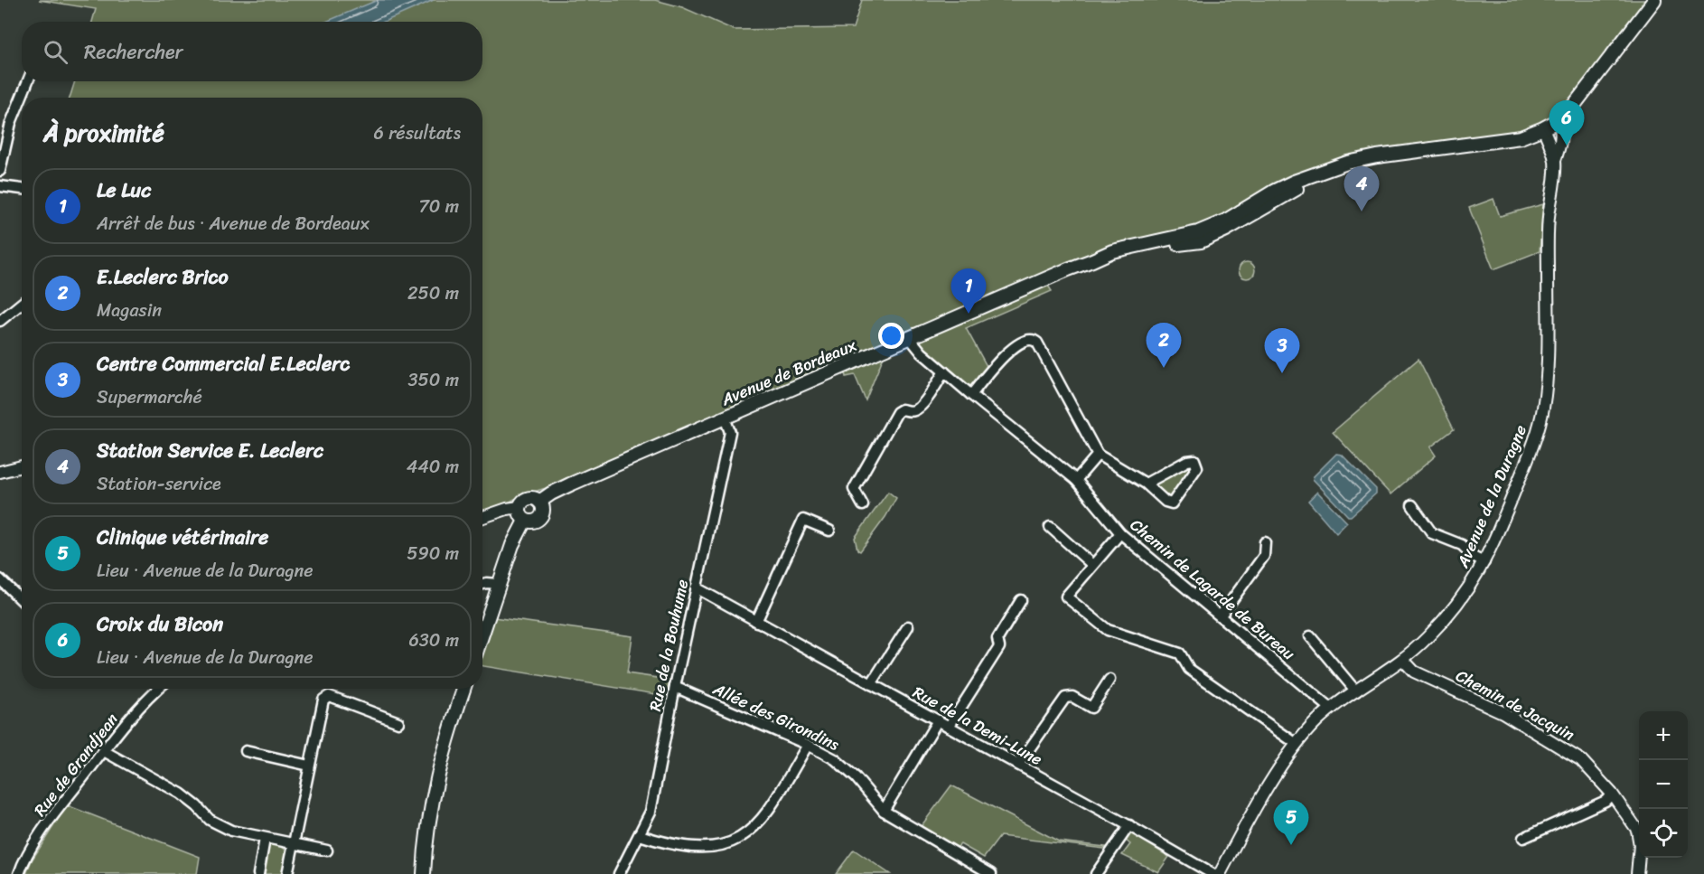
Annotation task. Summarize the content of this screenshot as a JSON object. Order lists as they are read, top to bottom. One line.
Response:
{"streets":{"main road":["Avenue de Bordeaux"],"street":["Avenue de la Duragne","Chemin de Lagarde de Bureau","Rue de la Bouhume","Chemin de Jacquin","Allée des Girondins","Rue de la Demi-Lune","Rue de Grandjean"]},"crossings":[["Avenue de Bordeaux","Chemin de Lagarde de Bureau"],["Avenue de Bordeaux","Rue de la Bouhume"],["Avenue de la Duragne","Chemin de Lagarde de Bureau"],["Avenue de la Duragne","Chemin de Jacquin"],["Rue de la Bouhume","Allée des Girondins"],["Rue de la Bouhume","Rue de la Demi-Lune"]],"page":{"search":"Rechercher","heading":["À proximité","6 résultats"],"pins":["6","4","1","2","3","5"],"list":[{"mark":"1","name":"Le Luc","note":"Arrêt de bus · Avenue de Bordeaux","value":"70 m"},{"mark":"2","name":"E.Leclerc Brico","note":"Magasin","value":"250 m"},{"mark":"3","name":"Centre Commercial E.Leclerc","note":"Supermarché","value":"350 m"},{"mark":"4","name":"Station Service E. Leclerc","note":"Station-service","value":"440 m"},{"mark":"5","name":"Clinique vétérinaire","note":"Lieu · Avenue de la Duragne","value":"590 m"},{"mark":"6","name":"Croix du Bicon","note":"Lieu · Avenue de la Duragne","value":"630 m"}],"map_buttons":["+","−"]}}
